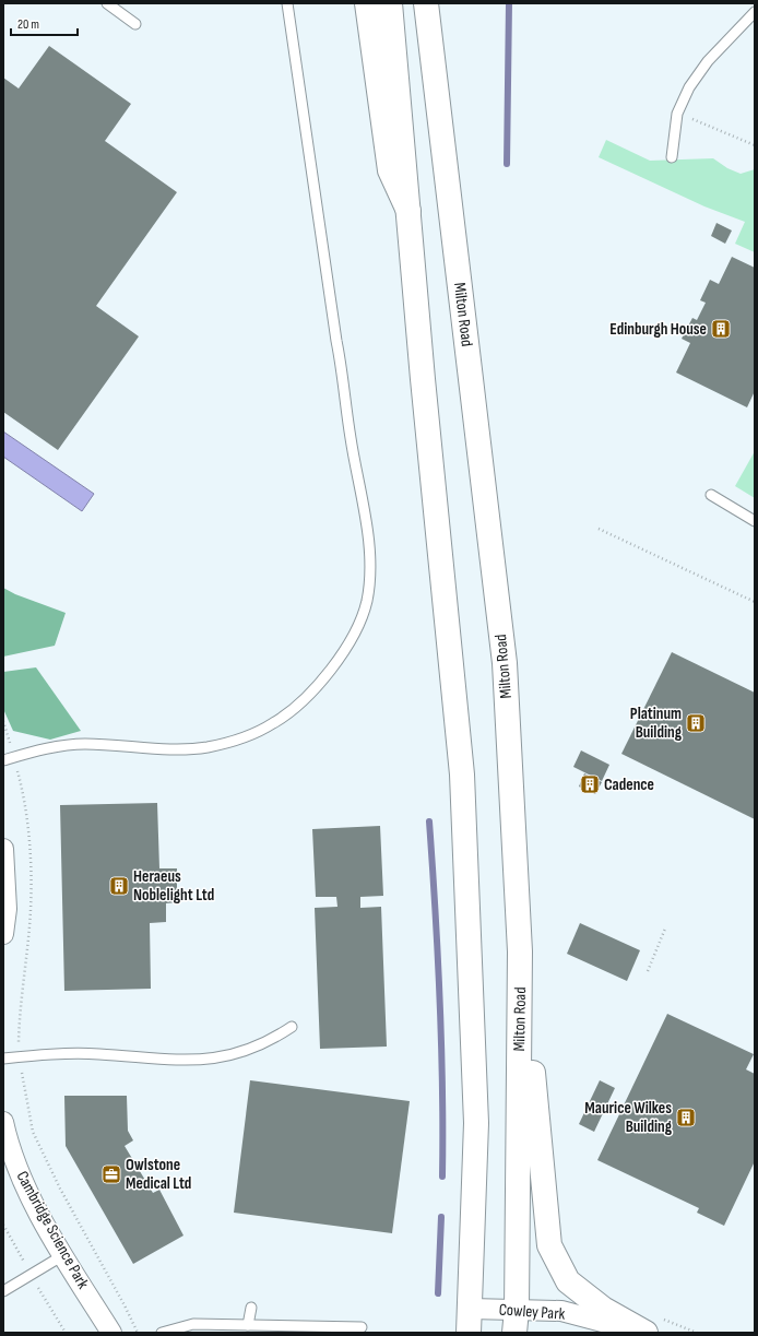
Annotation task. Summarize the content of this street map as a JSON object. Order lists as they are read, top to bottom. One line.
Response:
{"streets":{"main road":["Milton Road"],"street":["Cambridge Science Park","Cowley Park"]},"crossings":[["Milton Road","Cowley Park"]],"places":{"building":["Edinburgh House","Platinum Building","Cadence","Heraeus Noblelight Ltd","Maurice Wilkes Building"],"office":["Owlstone Medical Ltd"]},"scale_bar":"20 m"}
